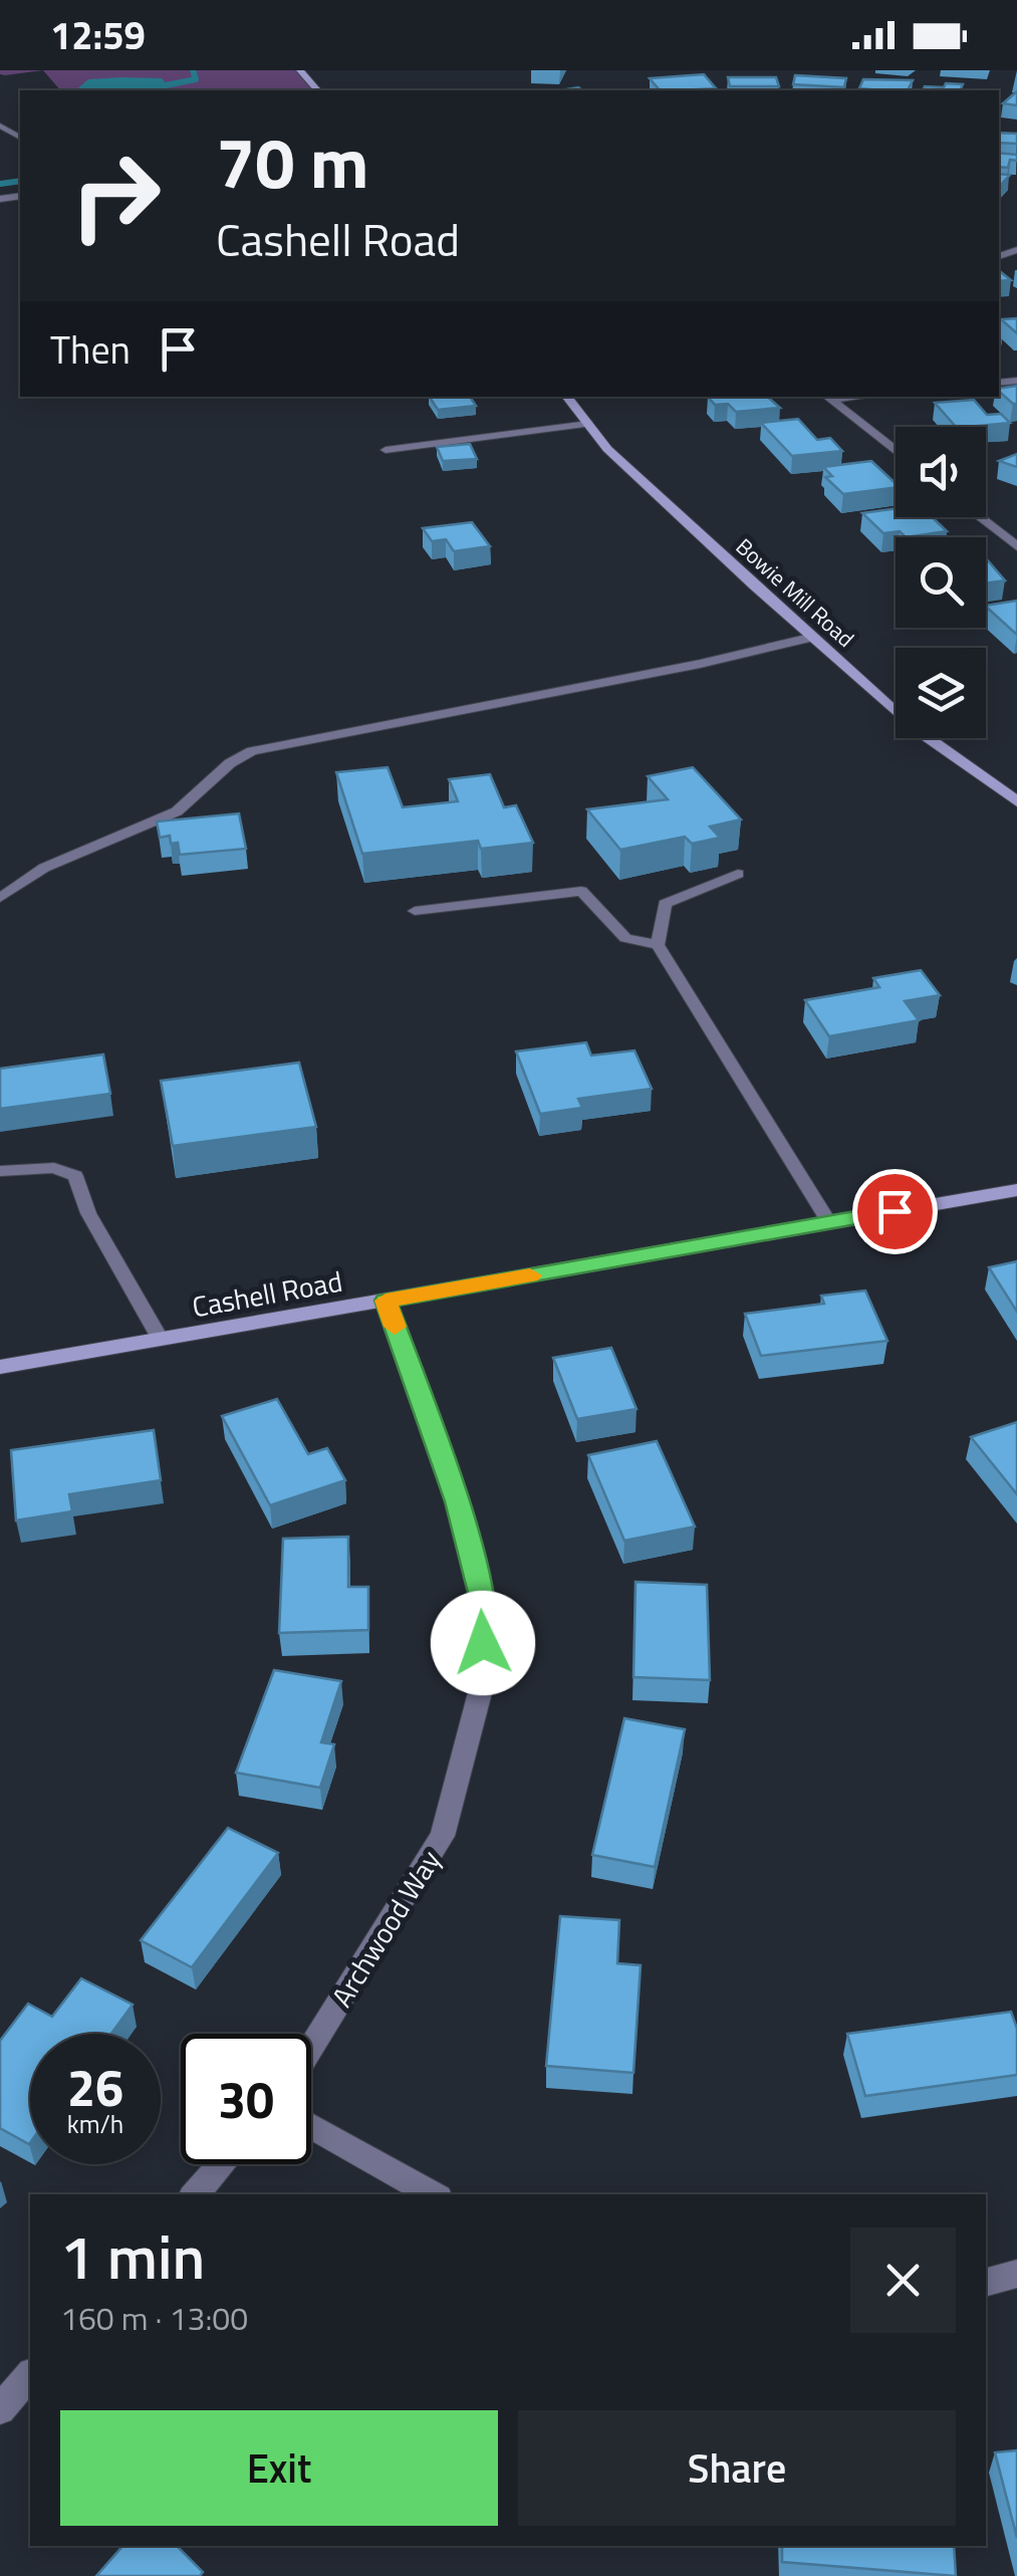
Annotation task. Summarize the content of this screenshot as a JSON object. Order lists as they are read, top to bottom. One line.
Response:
{"streets":{"street":["Bowie Mill Road","Cashell Road","Archwood Way"]},"crossings":[["Cashell Road","Archwood Way"]],"page":{"status":"12:59","turn":["70 m","Cashell Road"],"then":"Then","speed":"26 km/h","limit":"30","heading":["1 min","160 m · 13:00"],"buttons":["Exit","Share"]}}
